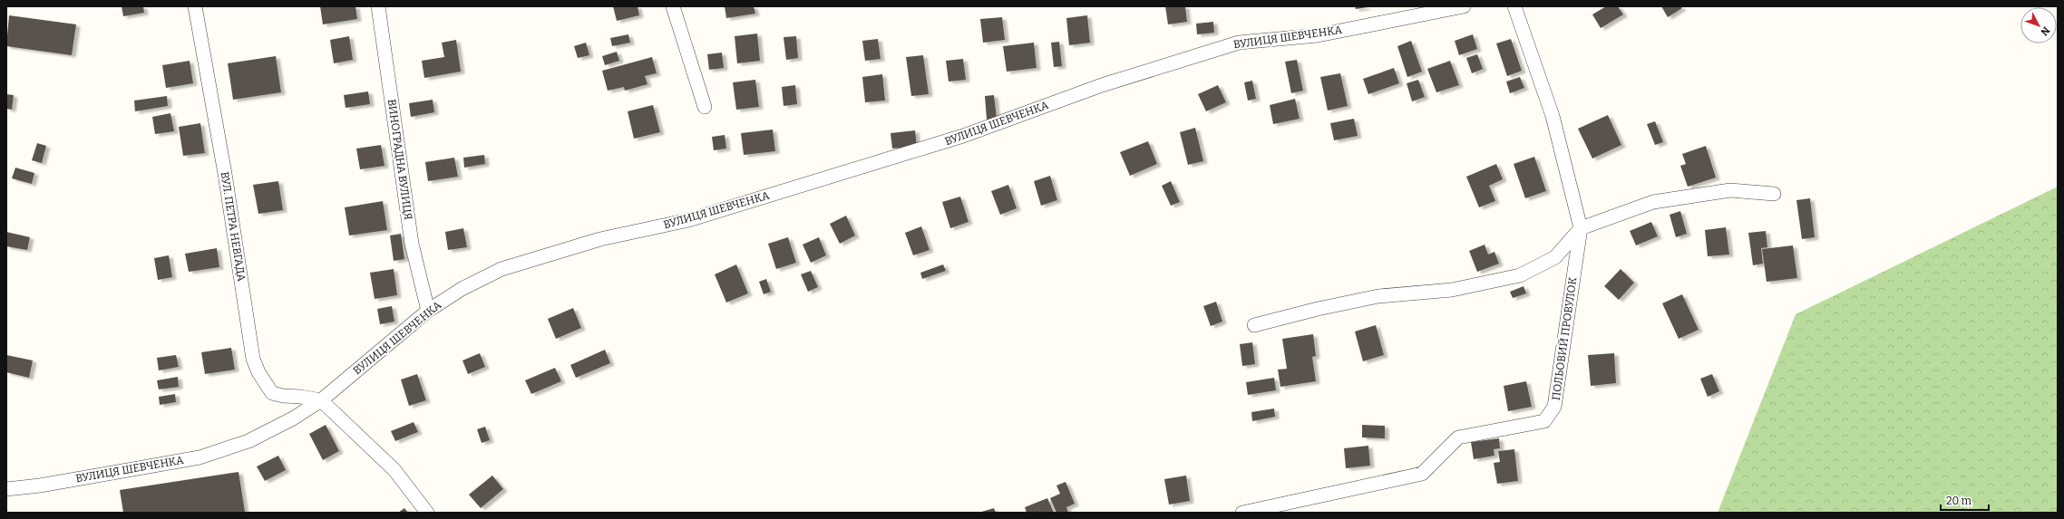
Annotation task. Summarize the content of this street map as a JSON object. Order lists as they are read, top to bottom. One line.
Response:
{"streets":{"street":["ВУЛИЦЯ ШЕВЧЕНКА","ВИНОГРАДНА ВУЛИЦЯ","ВУЛ. ПЕТРА НЕВГАДА","ПОЛЬОВИЙ ПРОВУЛОК"]},"crossings":[["ВУЛИЦЯ ШЕВЧЕНКА","ВИНОГРАДНА ВУЛИЦЯ"],["ВУЛИЦЯ ШЕВЧЕНКА","ВУЛ. ПЕТРА НЕВГАДА"]],"scale_bar":"20 m","north":"bottom right"}
